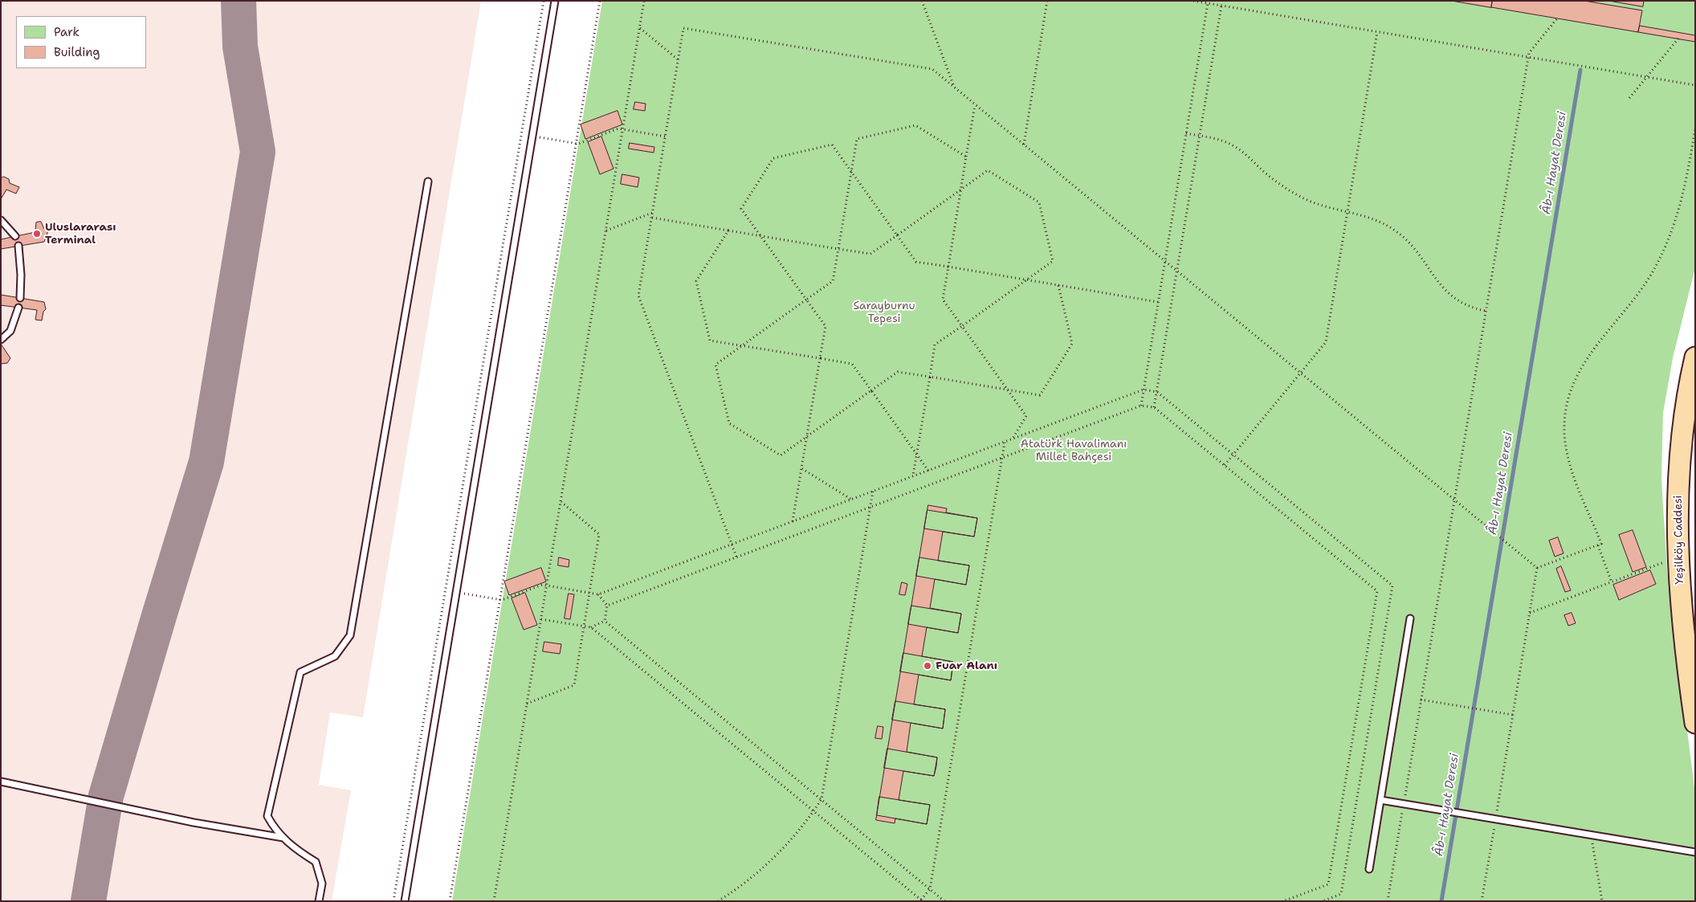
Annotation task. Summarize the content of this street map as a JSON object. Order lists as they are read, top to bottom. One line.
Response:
{"streets":{"highway":["Yeşilköy Caddesi"]},"water":["Âb-ı Hayat Deresi"],"parks":["Sarayburnu Tepesi","Atatürk Havalimanı Millet Bahçesi"],"places":["Uluslararası Terminal","Fuar Alanı"],"legend":["Park","Building"]}
